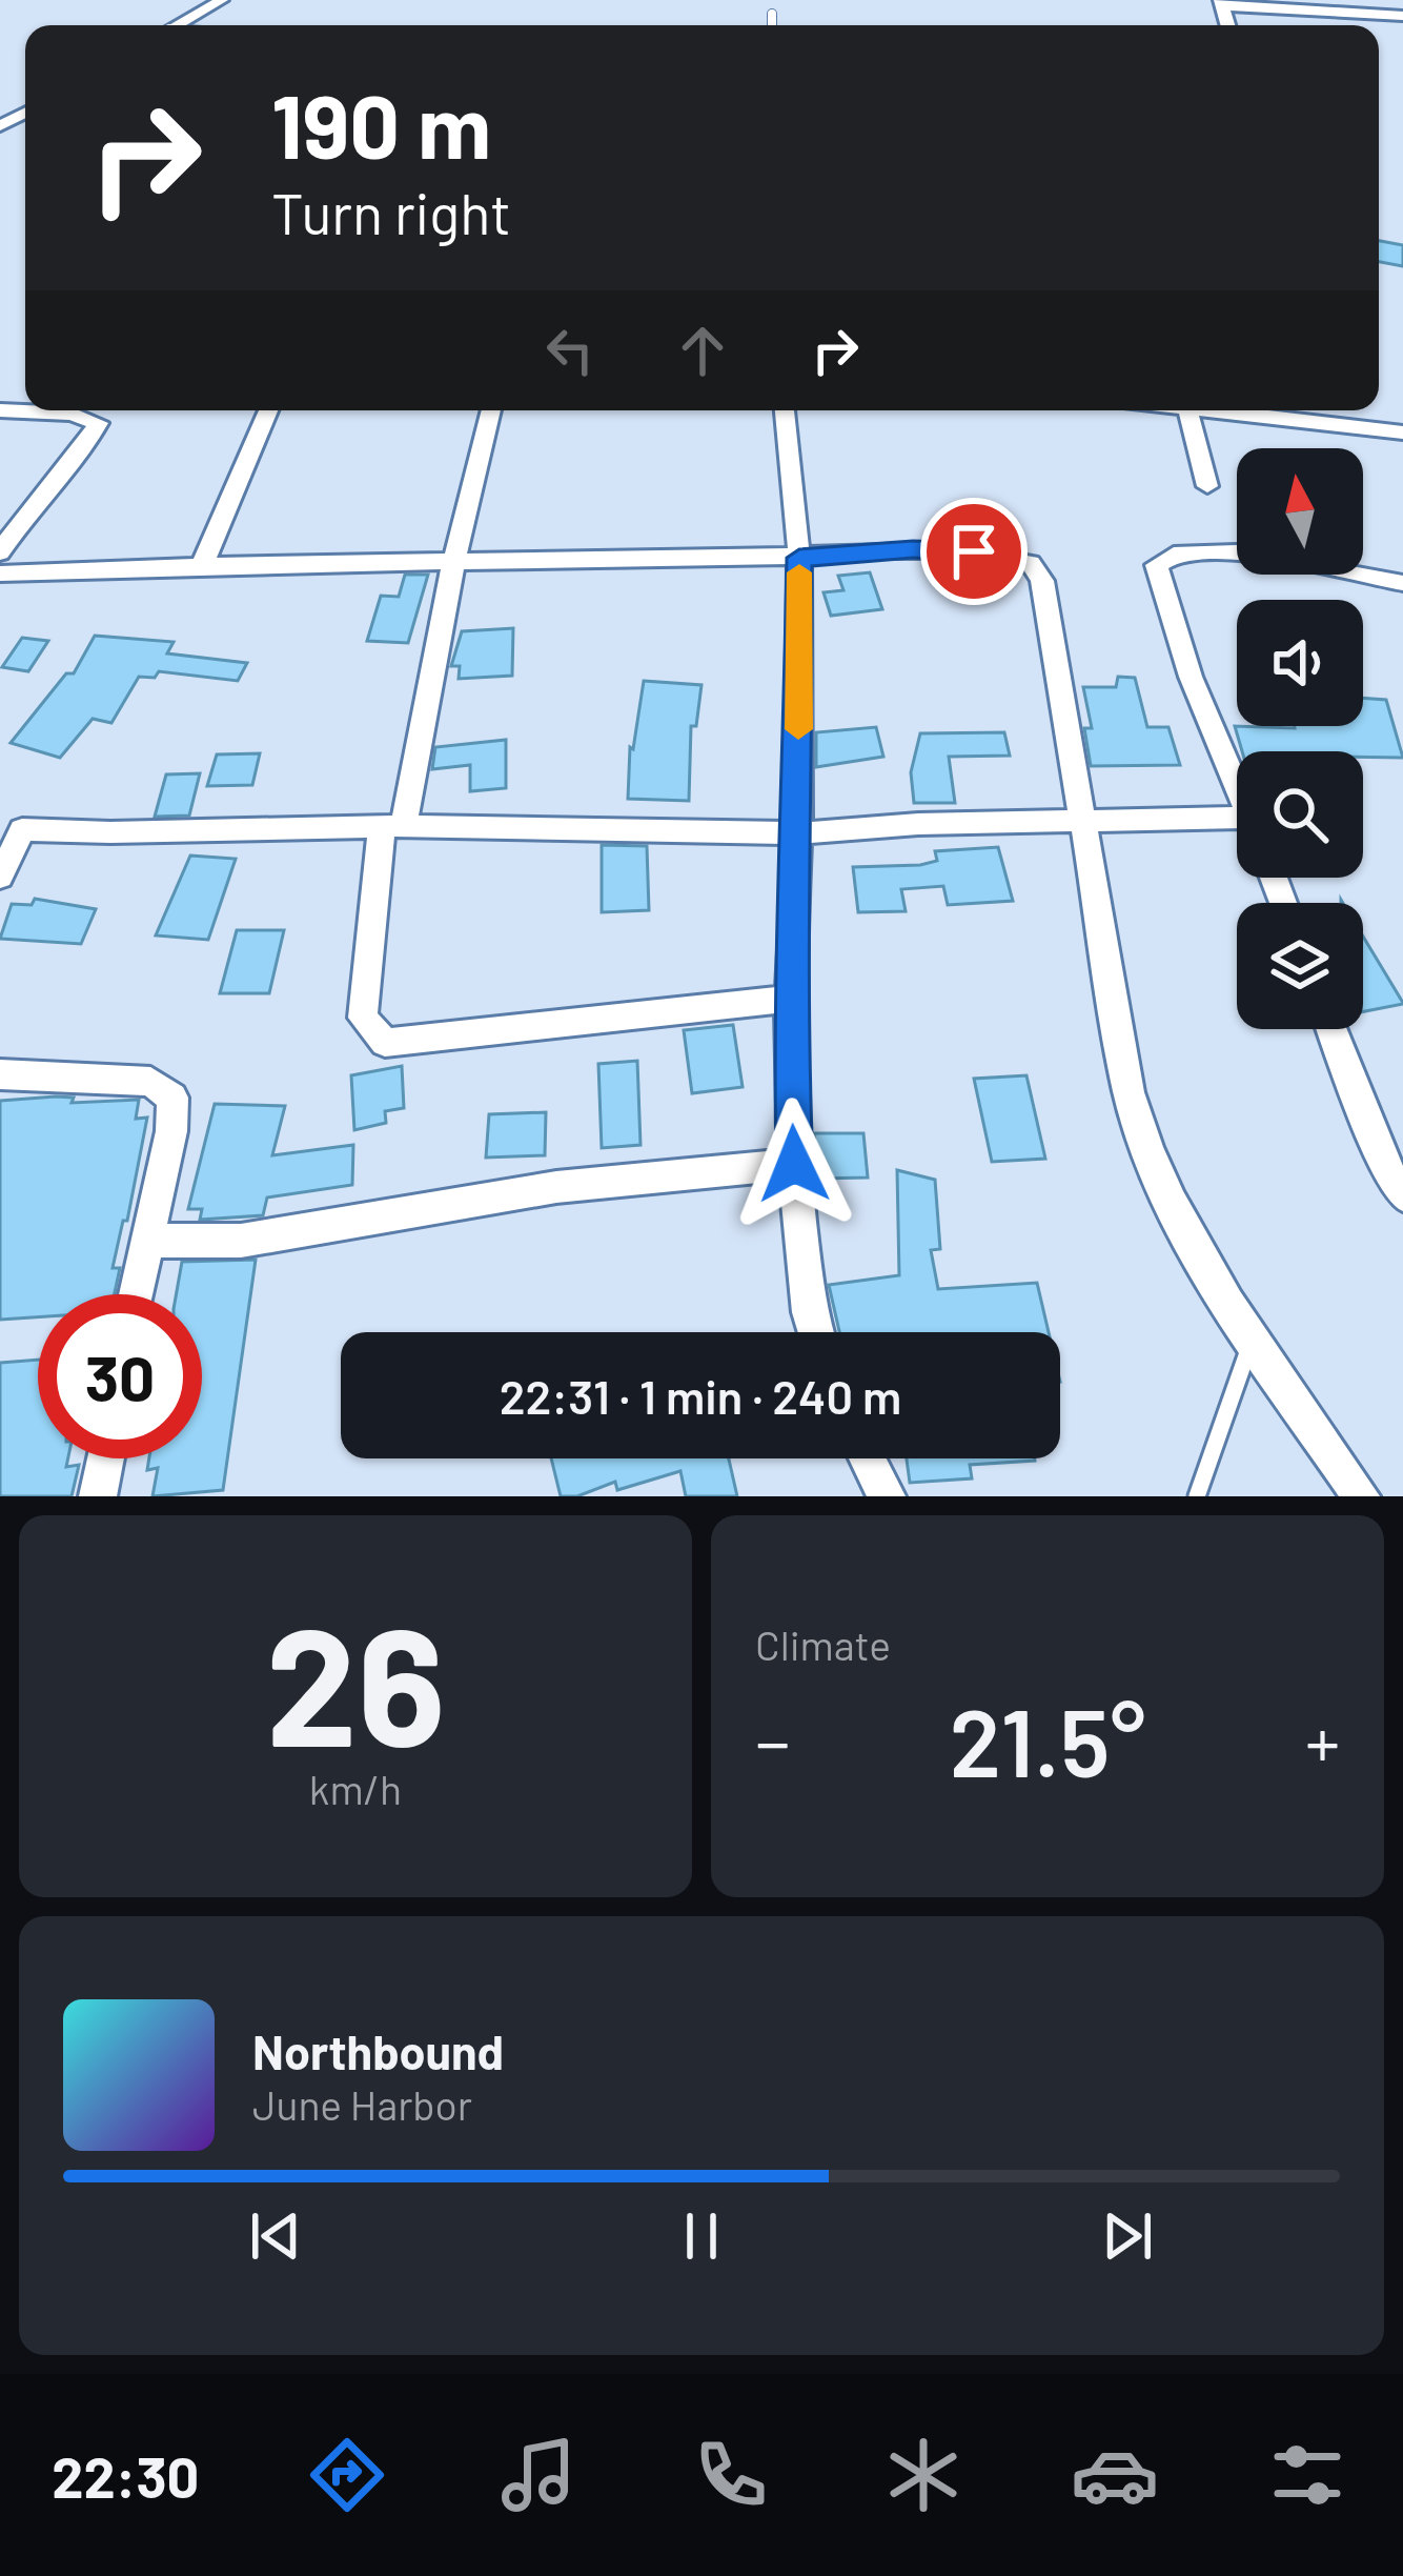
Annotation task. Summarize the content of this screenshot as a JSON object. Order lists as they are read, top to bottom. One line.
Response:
{"north":"top","page":{"turn":["190 m","Turn right"],"limit":"30","trip":"22:31 · 1 min · 240 m","tile":[["26","km/h"],"Climate"],"heat":["−","21.5°","+"],"song":["Northbound","June Harbor"],"tabs":"22:30"}}
